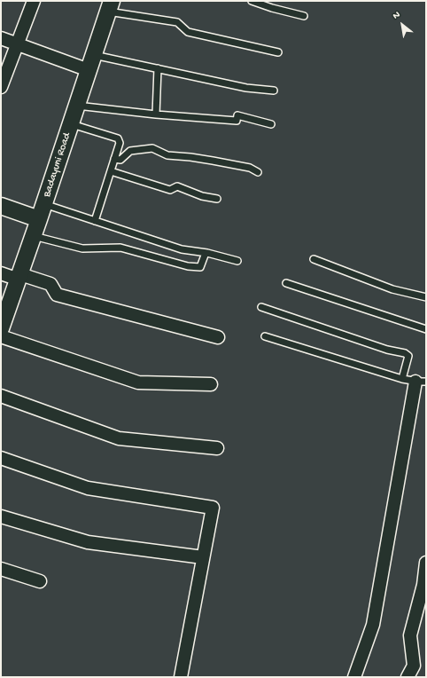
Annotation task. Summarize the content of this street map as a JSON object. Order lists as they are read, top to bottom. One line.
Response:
{"streets":{"street":["Badayuni Road"]},"north":"top left"}
